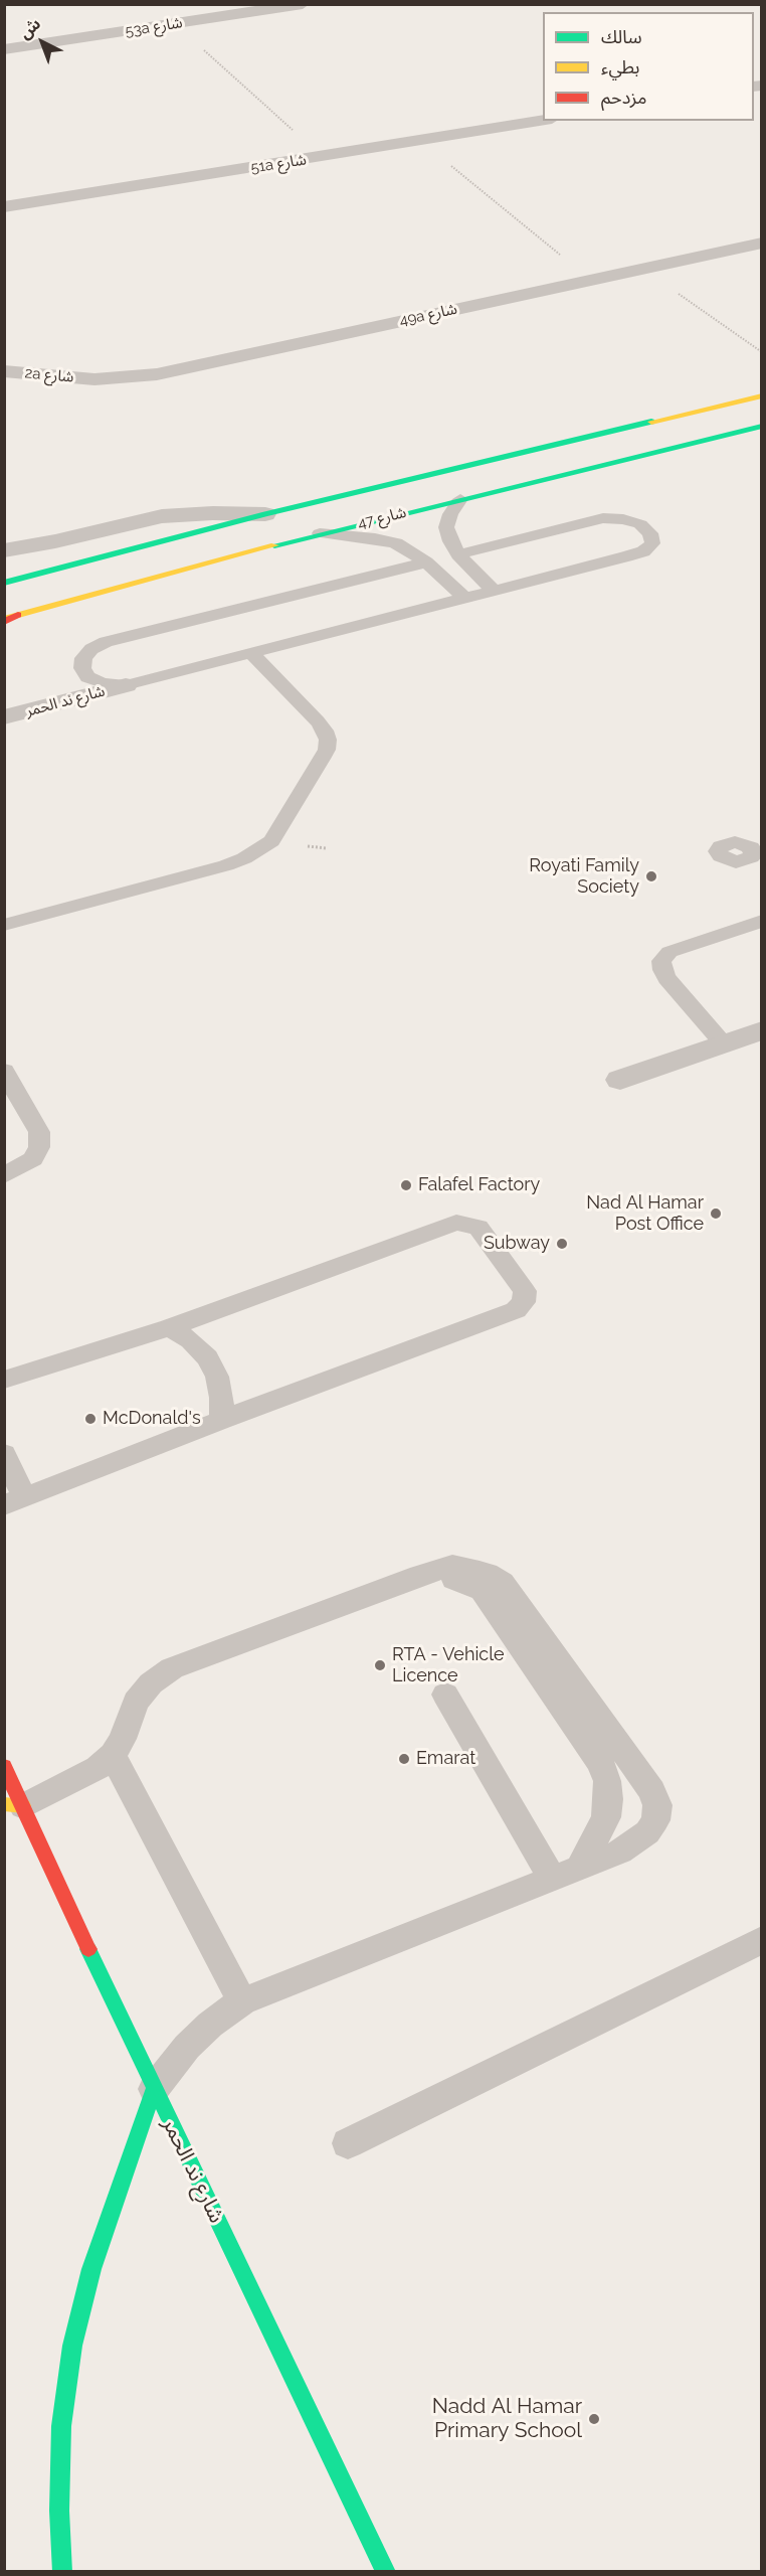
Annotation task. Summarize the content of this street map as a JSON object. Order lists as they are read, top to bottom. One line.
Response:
{"streets":{"street":["53a شارع","51a شارع","49a شارع","2a شارع","شارع 47","شارع ند الحمر"]},"crossings":[["49a شارع","2a شارع"]],"places":["Royati Family Society","Falafel Factory","Nad Al Hamar Post Office","Subway","McDonald's","RTA - Vehicle Licence","Emarat","Nadd Al Hamar Primary School"],"legend":["سالك","بطيء","مزدحم"],"north":"top left"}
